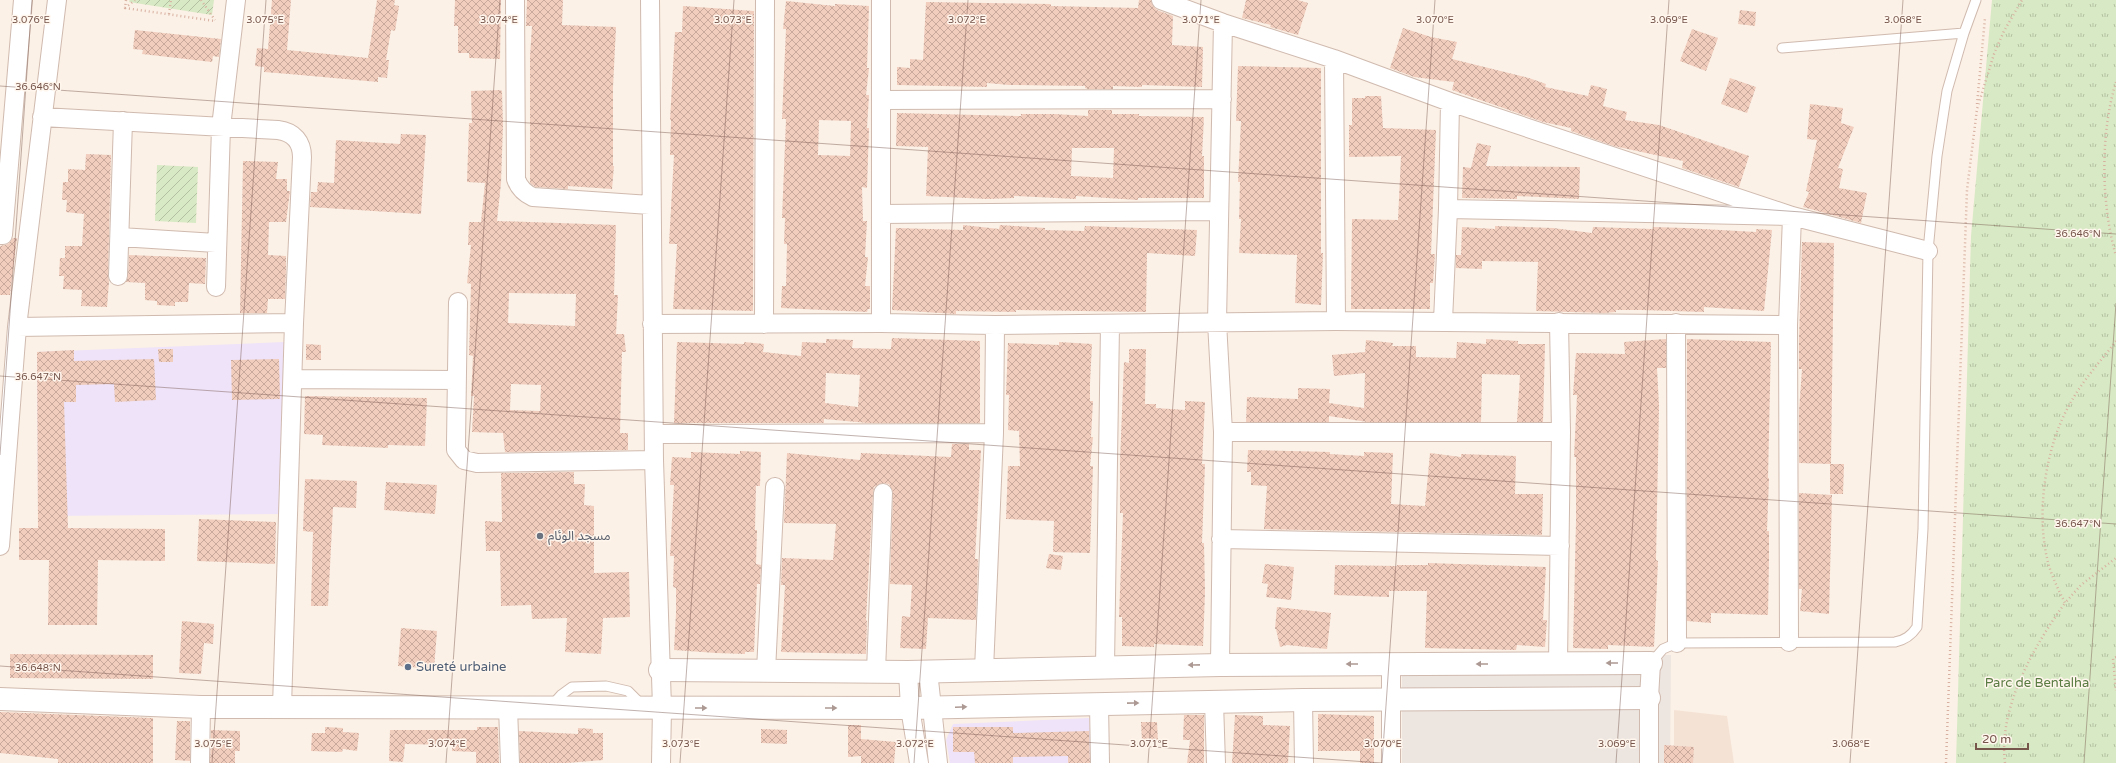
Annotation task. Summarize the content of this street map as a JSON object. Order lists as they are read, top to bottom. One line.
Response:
{"parks":["Parc de Bentalha"],"places":["مسجد الوئام","Sureté urbaine"],"scale_bar":"20 m","coordinates":["3.076°E","3.075°E","3.074°E","3.073°E","3.072°E","3.071°E","3.070°E","3.069°E","3.068°E","36.646°N","36.647°N","36.648°N"]}
